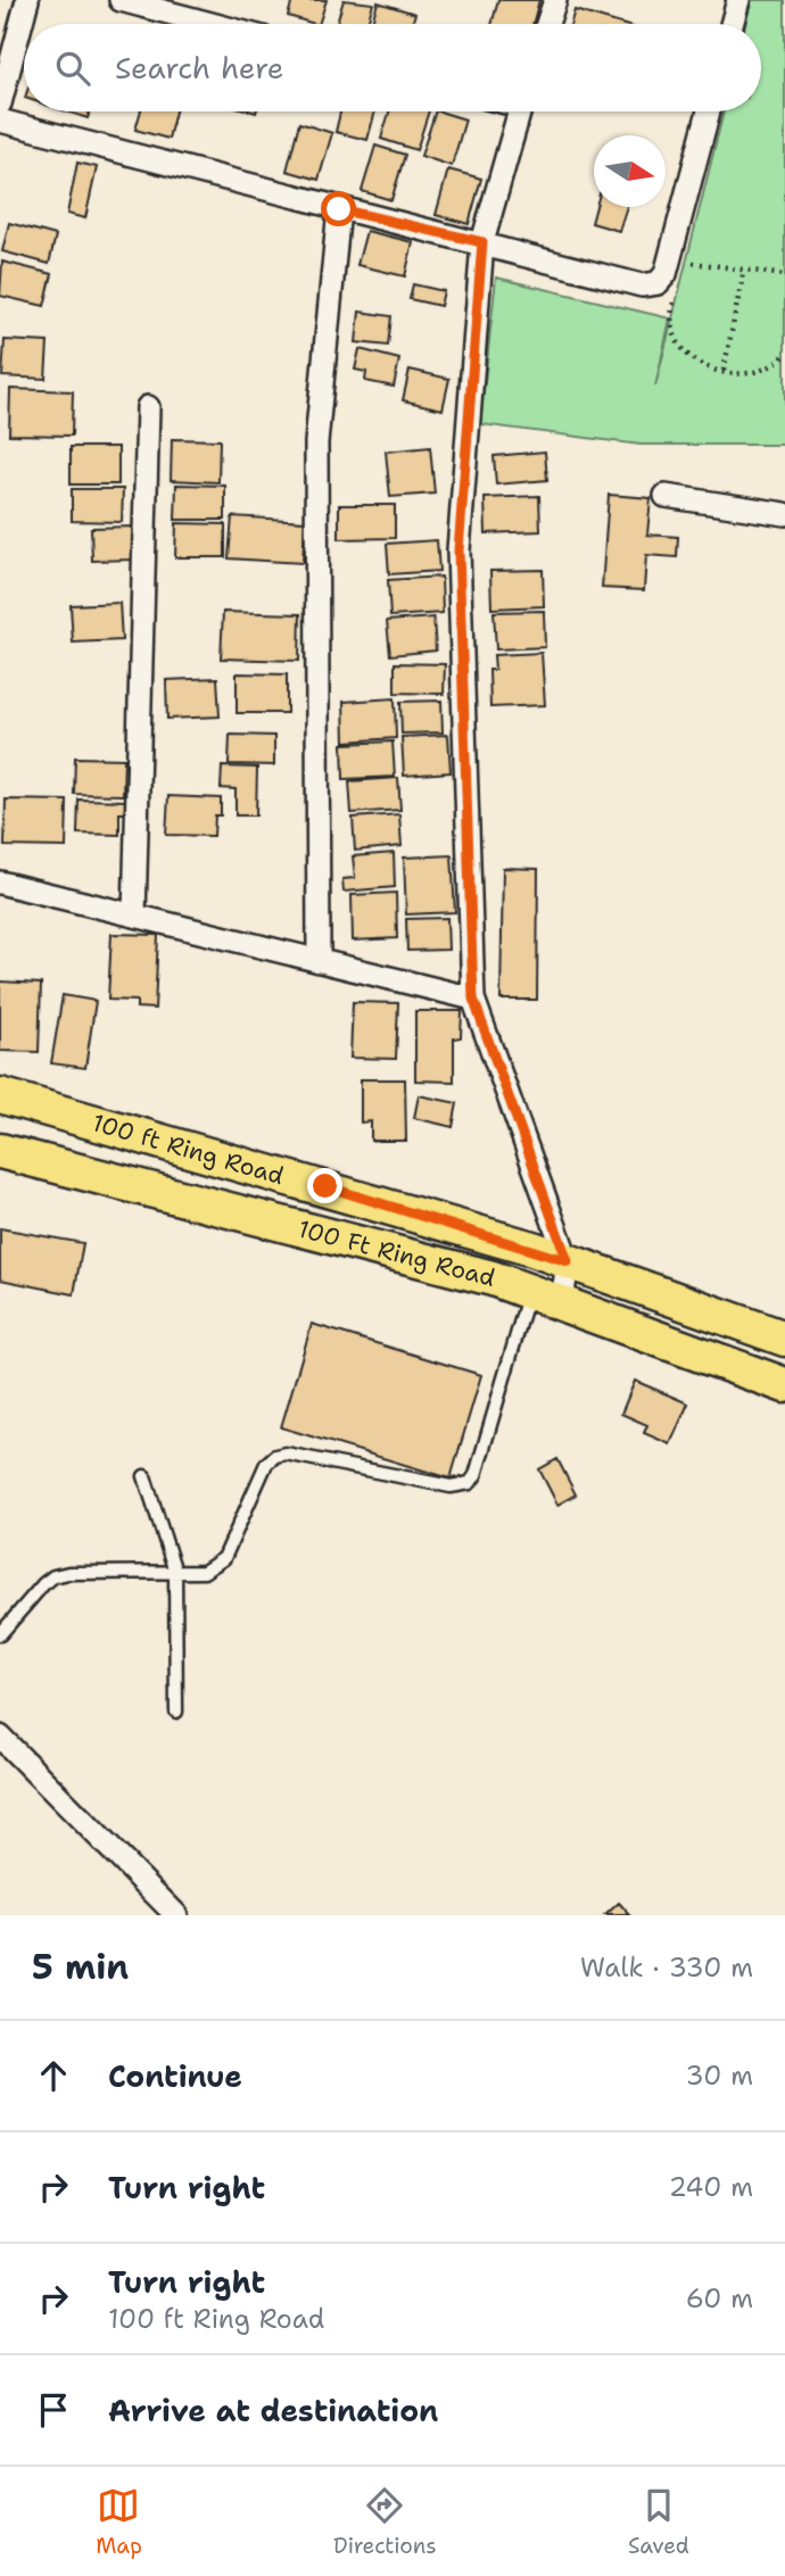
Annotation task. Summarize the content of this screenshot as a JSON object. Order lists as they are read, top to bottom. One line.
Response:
{"streets":{"main road":["100 ft Ring Road","100 Ft Ring Road"]},"north":"right","page":{"search":"Search here","heading":["5 min","Walk · 330 m"],"list":[["Continue","30 m"],["Turn right","240 m"],["Turn right","100 ft Ring Road","60 m"],"Arrive at destination"],"nav":["Map","Directions","Saved"]}}
